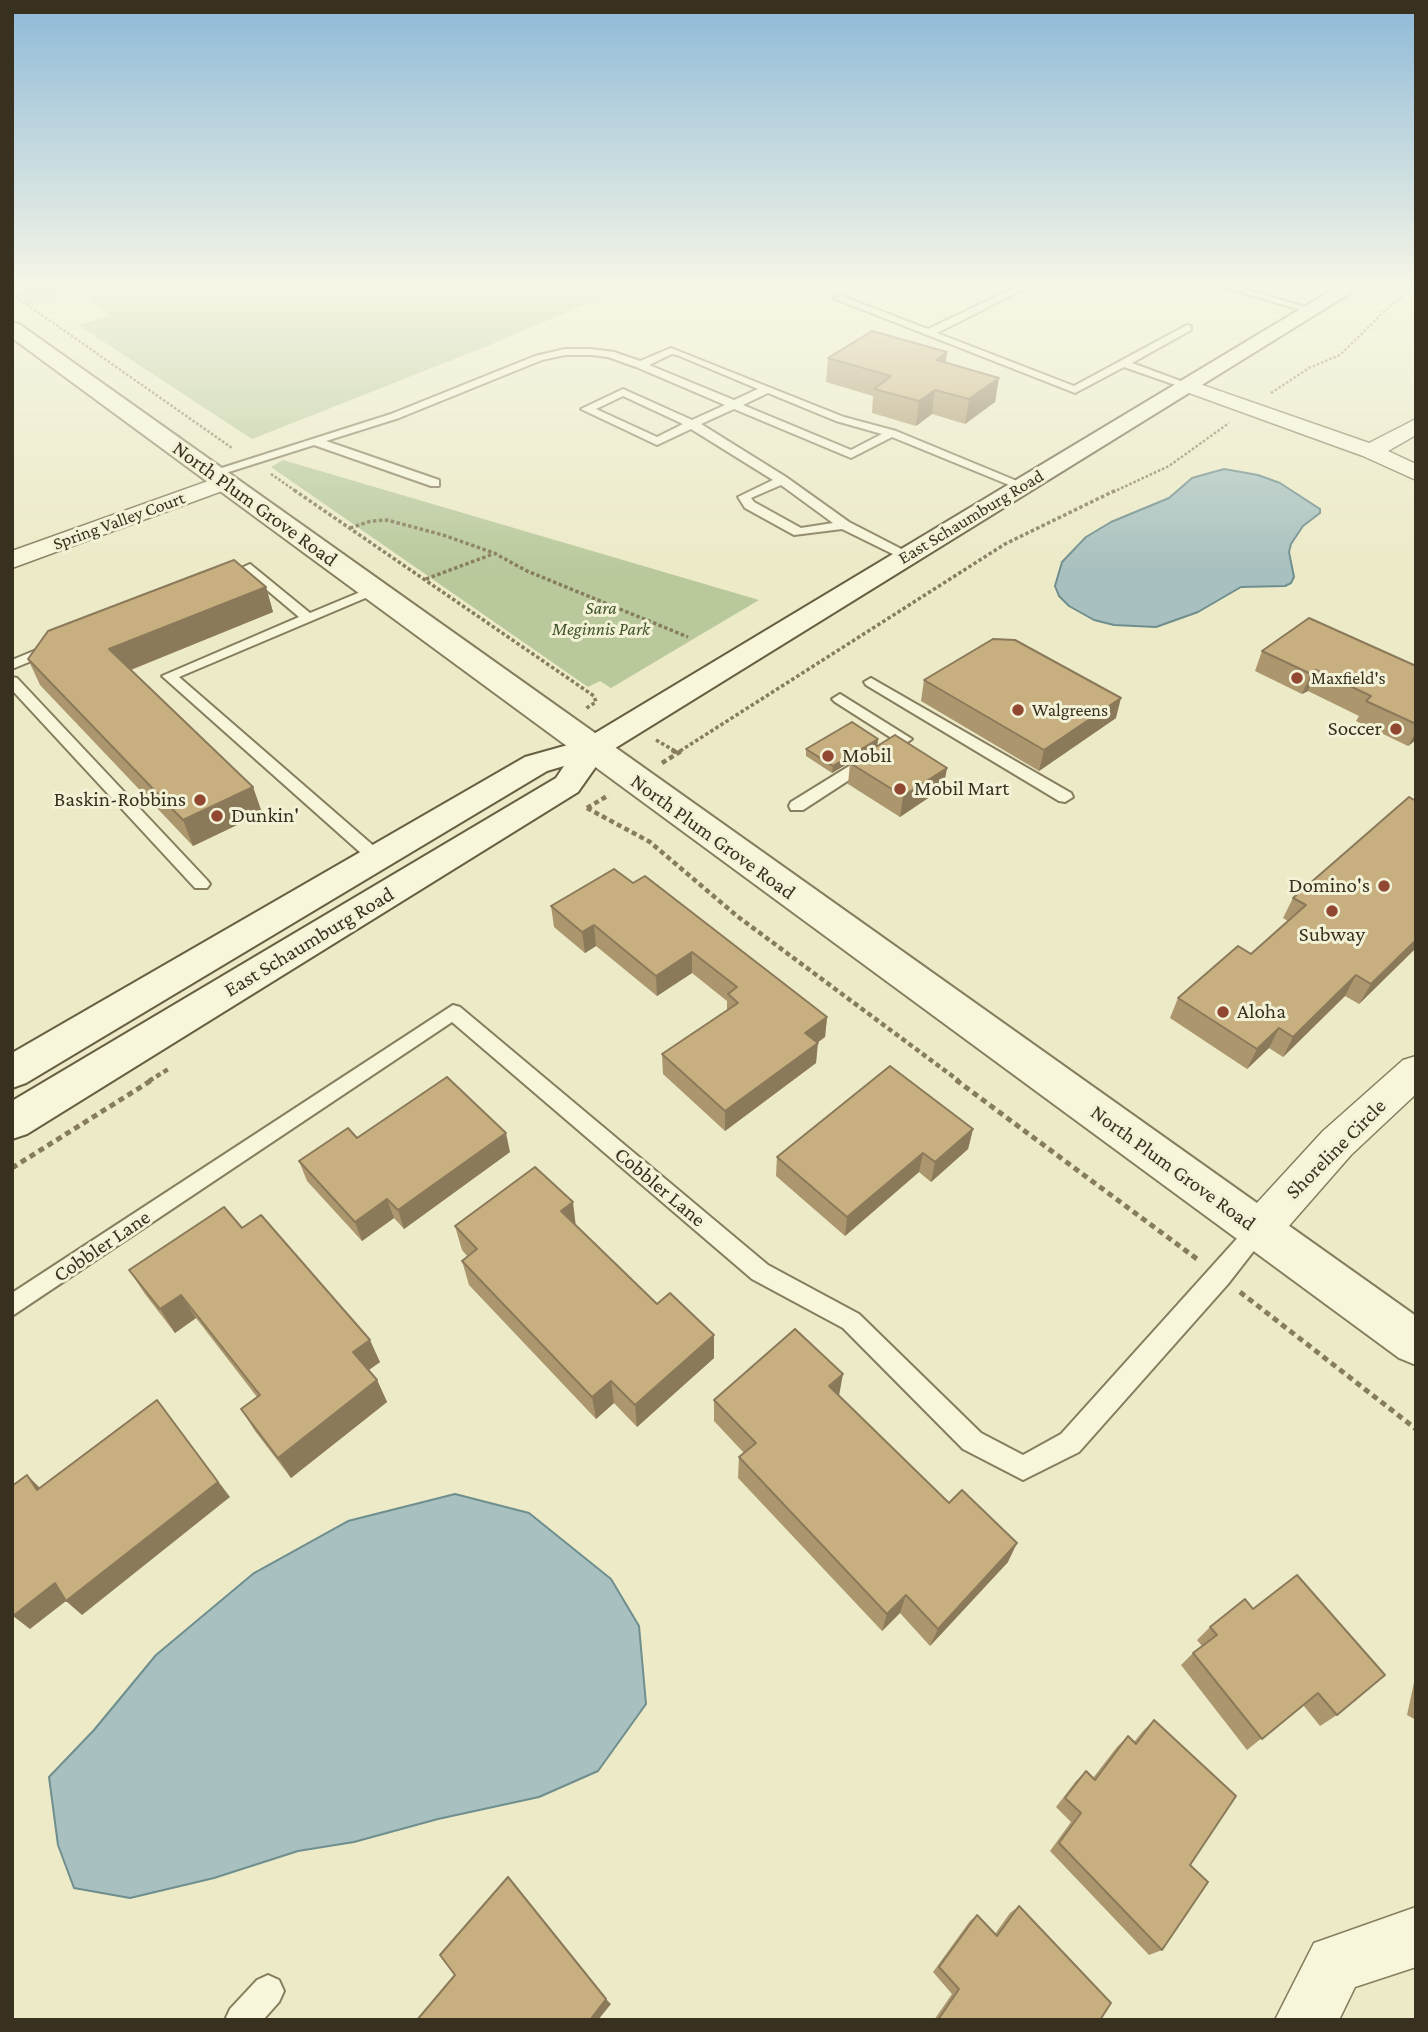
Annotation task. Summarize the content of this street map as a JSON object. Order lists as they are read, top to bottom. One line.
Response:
{"streets":{"main road":["North Plum Grove Road","East Schaumburg Road"],"street":["Spring Valley Court","Shoreline Circle"],"lane":["Cobbler Lane"]},"crossings":[["North Plum Grove Road","East Schaumburg Road"],["North Plum Grove Road","Spring Valley Court"],["North Plum Grove Road","Shoreline Circle"],["North Plum Grove Road","Cobbler Lane"],["Shoreline Circle","Cobbler Lane"]],"parks":["Sara Meginnis Park"],"places":["Maxfield's","Walgreens","Soccer","Mobil","Mobil Mart","Baskin-Robbins","Dunkin'","Domino's","Subway","Aloha"]}
